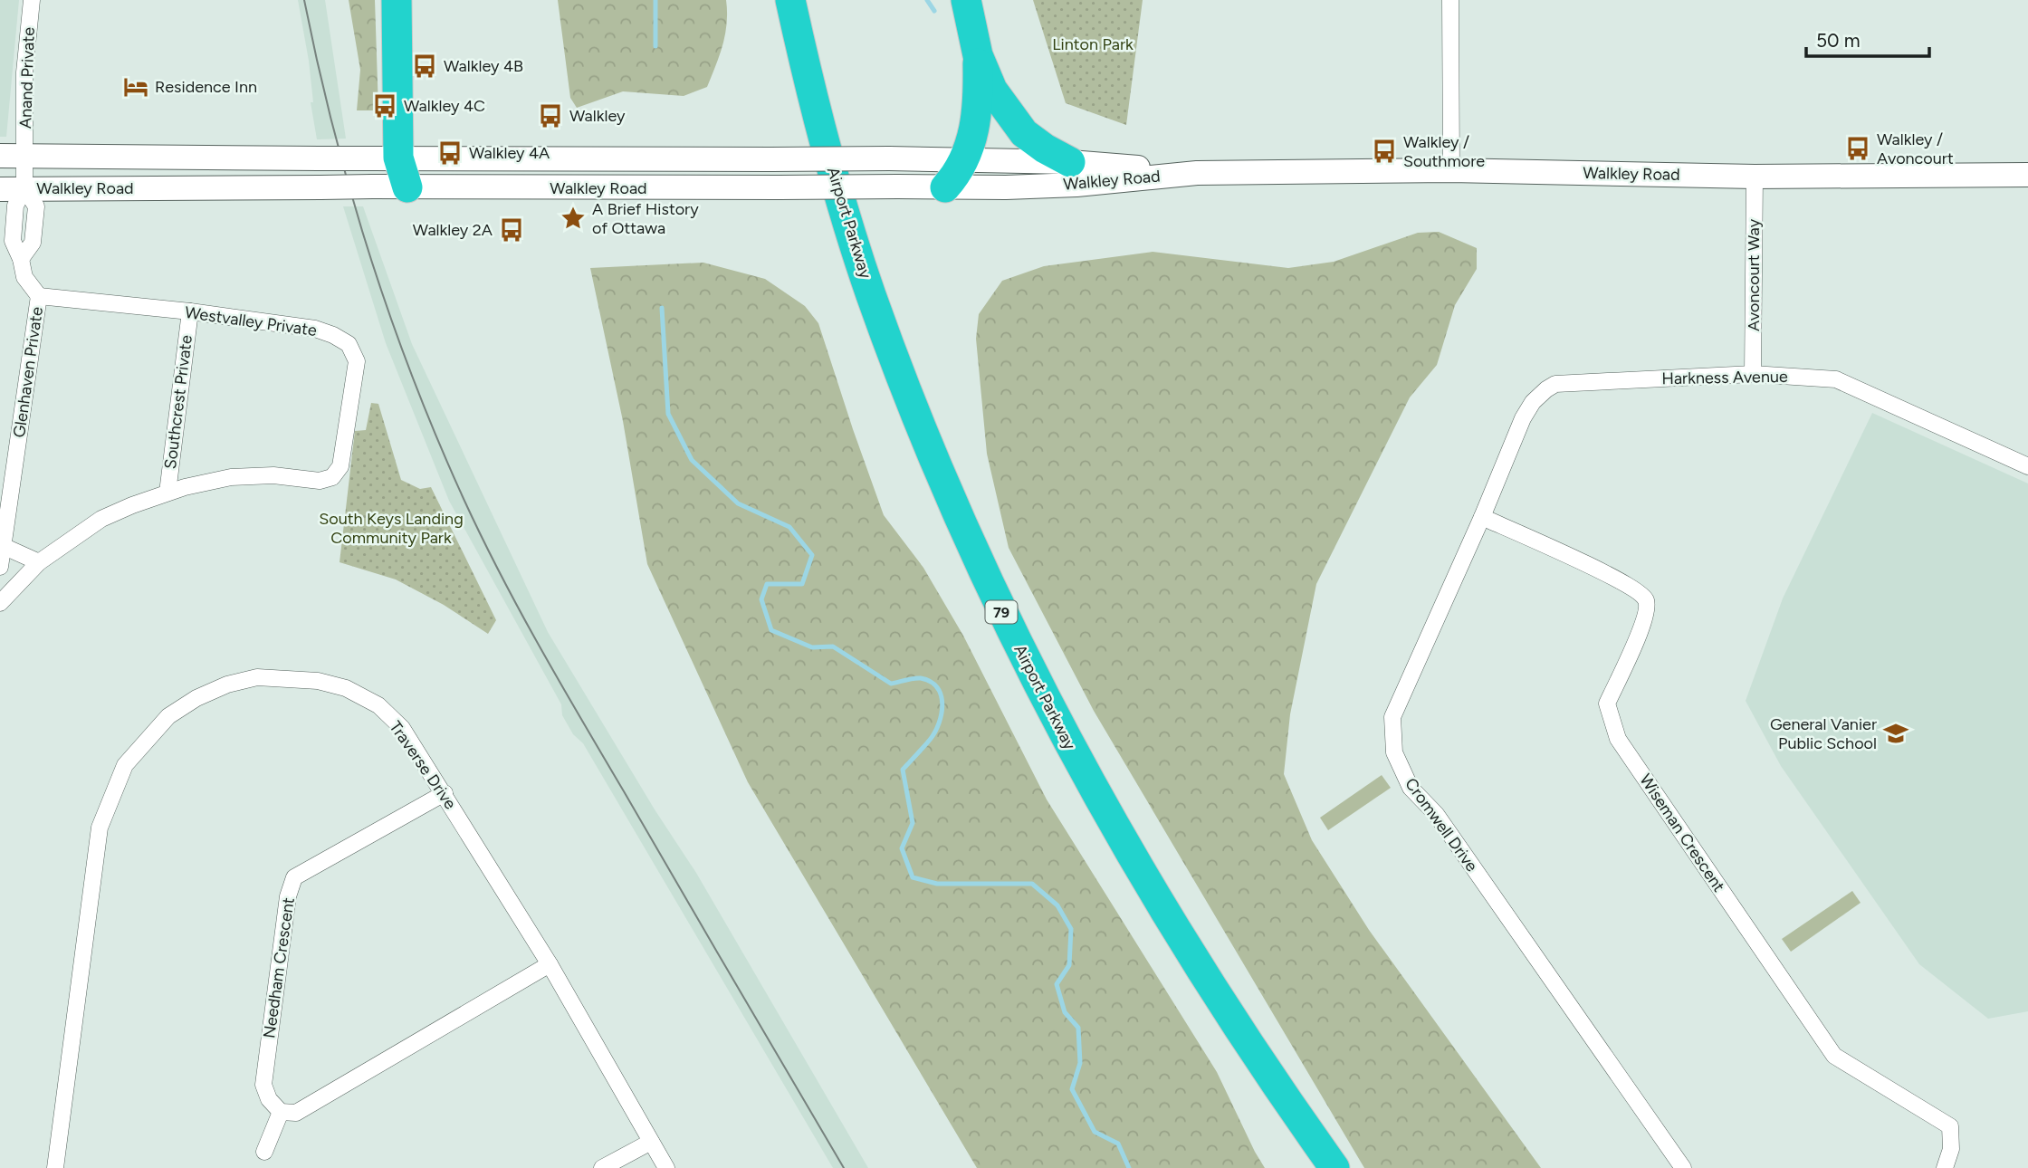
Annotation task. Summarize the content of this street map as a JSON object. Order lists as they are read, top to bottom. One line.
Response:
{"streets":{"highway":["Airport Parkway","79"],"main road":["Walkley Road"],"street":["Anand Private","Avoncourt Way","Westvalley Private","Glenhaven Private","Harkness Avenue","Southcrest Private","Traverse Drive","Cromwell Drive","Wiseman Crescent","Needham Crescent"]},"crossings":[["Anand Private","Walkley Road"],["Anand Private","Glenhaven Private"],["Walkley Road","Avoncourt Way"],["Walkley Road","Glenhaven Private"],["Avoncourt Way","Harkness Avenue"],["Westvalley Private","Glenhaven Private"],["Westvalley Private","Southcrest Private"],["Harkness Avenue","Cromwell Drive"],["Traverse Drive","Needham Crescent"],["Cromwell Drive","Wiseman Crescent"]],"parks":["Linton Park","South Keys Landing Community Park"],"places":{"bus stop":["Walkley 4B","Walkley 4C","Walkley","Walkley / Avoncourt","Walkley / Southmore","Walkley 4A","Walkley 2A"],"hotel":["Residence Inn"],"place":["A Brief History of Ottawa"],"school or university":["General Vanier Public School"]},"scale_bar":"50 m"}
